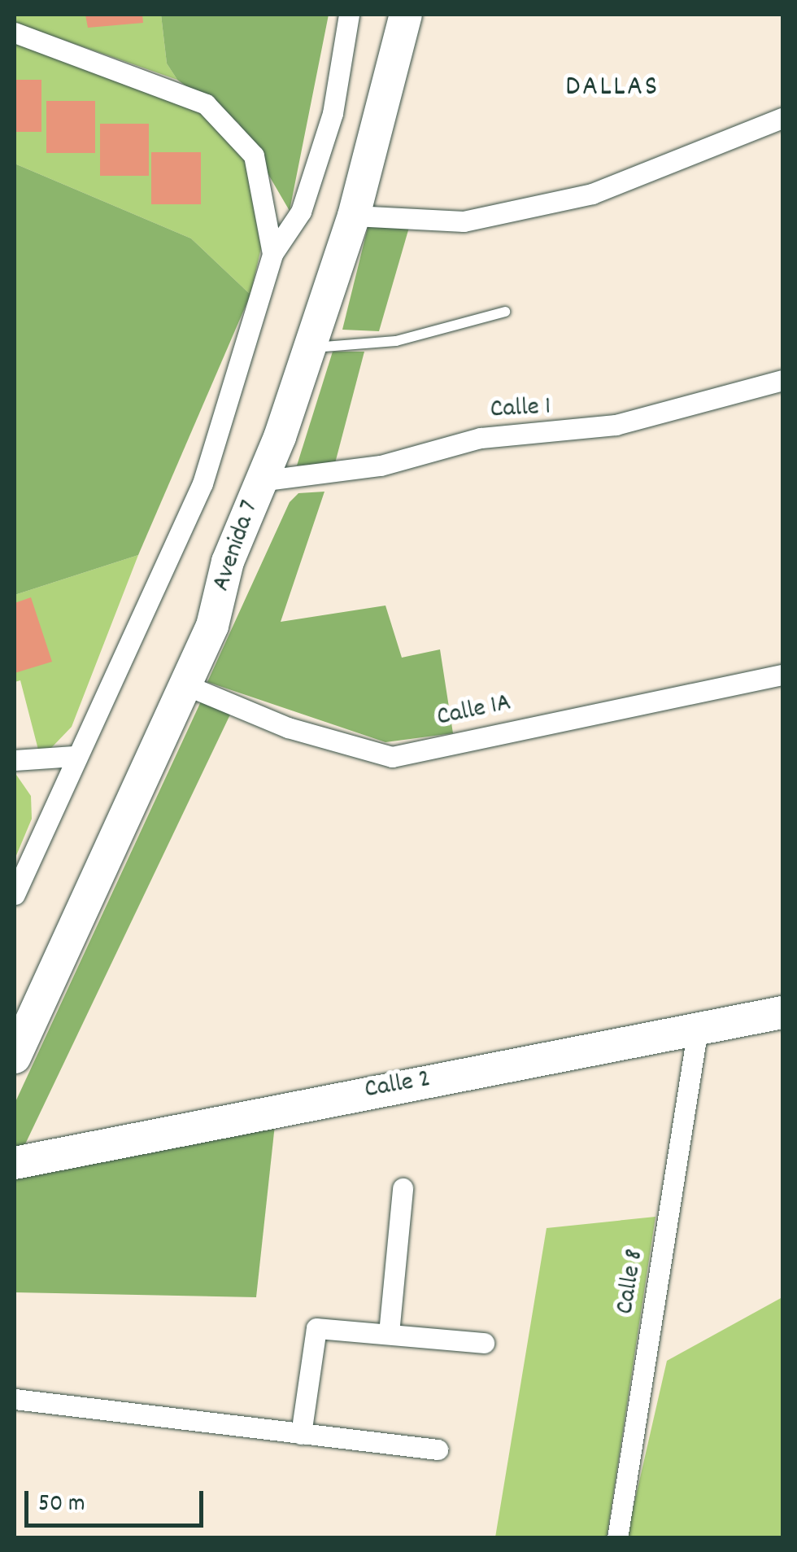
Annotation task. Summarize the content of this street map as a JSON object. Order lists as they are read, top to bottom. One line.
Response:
{"streets":{"main road":["Avenida 7","Calle 2"],"street":["Calle 1","Calle 1A","Calle 8"]},"crossings":[["Calle 1","Avenida 7"],["Avenida 7","Calle 1A"],["Calle 2","Calle 8"]],"districts":["DALLAS"],"scale_bar":"50 m"}
